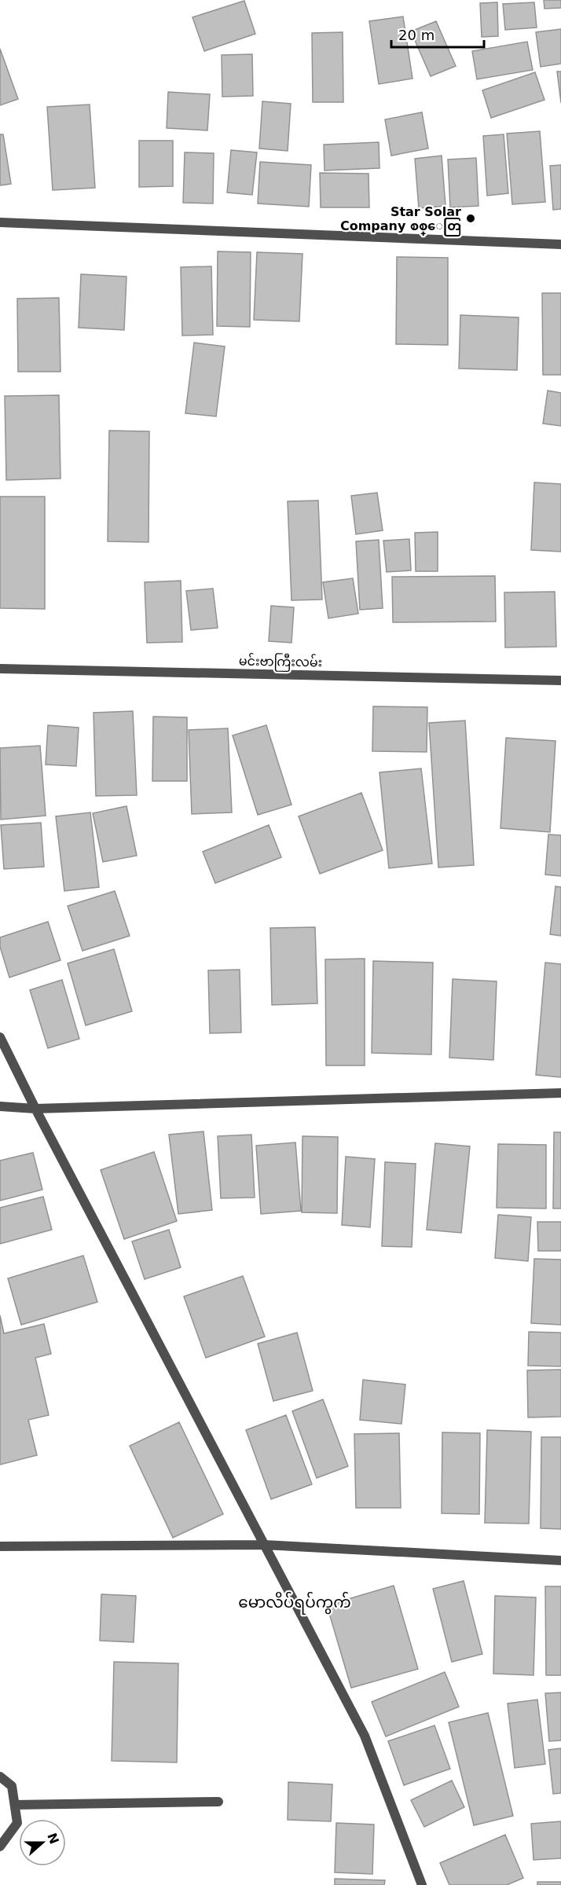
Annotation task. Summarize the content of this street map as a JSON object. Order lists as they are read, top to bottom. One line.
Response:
{"streets":{"street":["မင်းဗာကြီးလမ်း"]},"districts":["မောလိပ်ရပ်ကွက်"],"places":["Star Solar Company စစ္ေတြ"],"scale_bar":"20 m","north":"right"}
